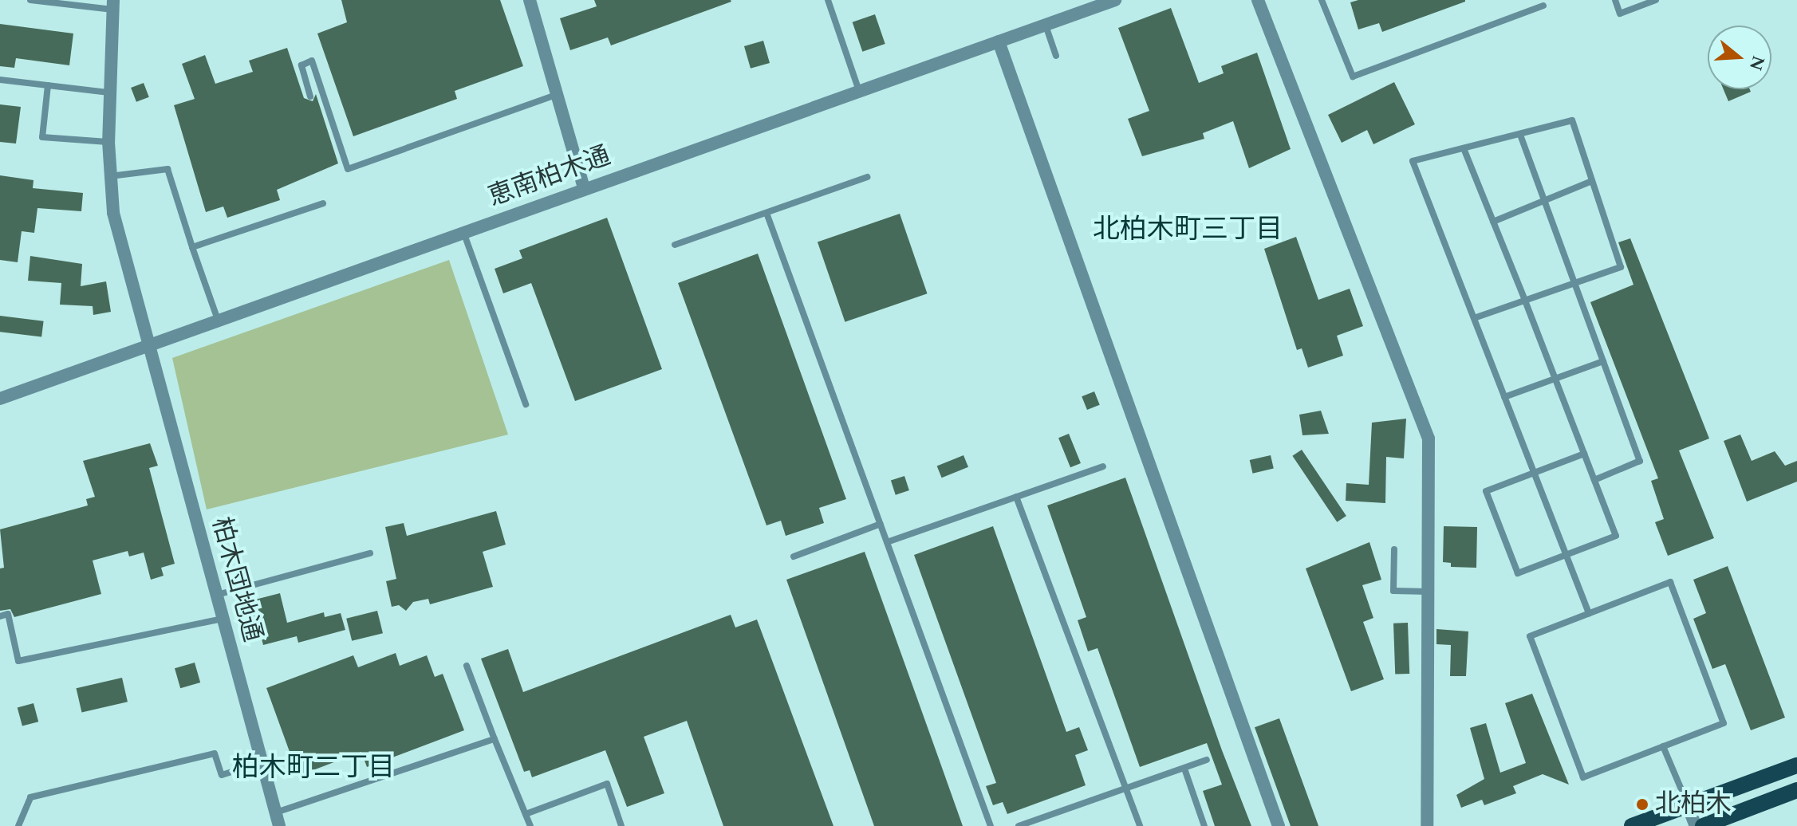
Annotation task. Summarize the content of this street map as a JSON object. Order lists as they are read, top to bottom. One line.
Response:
{"streets":{"street":["恵南柏木通","柏木団地通"]},"crossings":[["恵南柏木通","柏木団地通"]],"districts":["北柏木町三丁目","柏木町二丁目"],"places":["北柏木"],"north":"right"}
